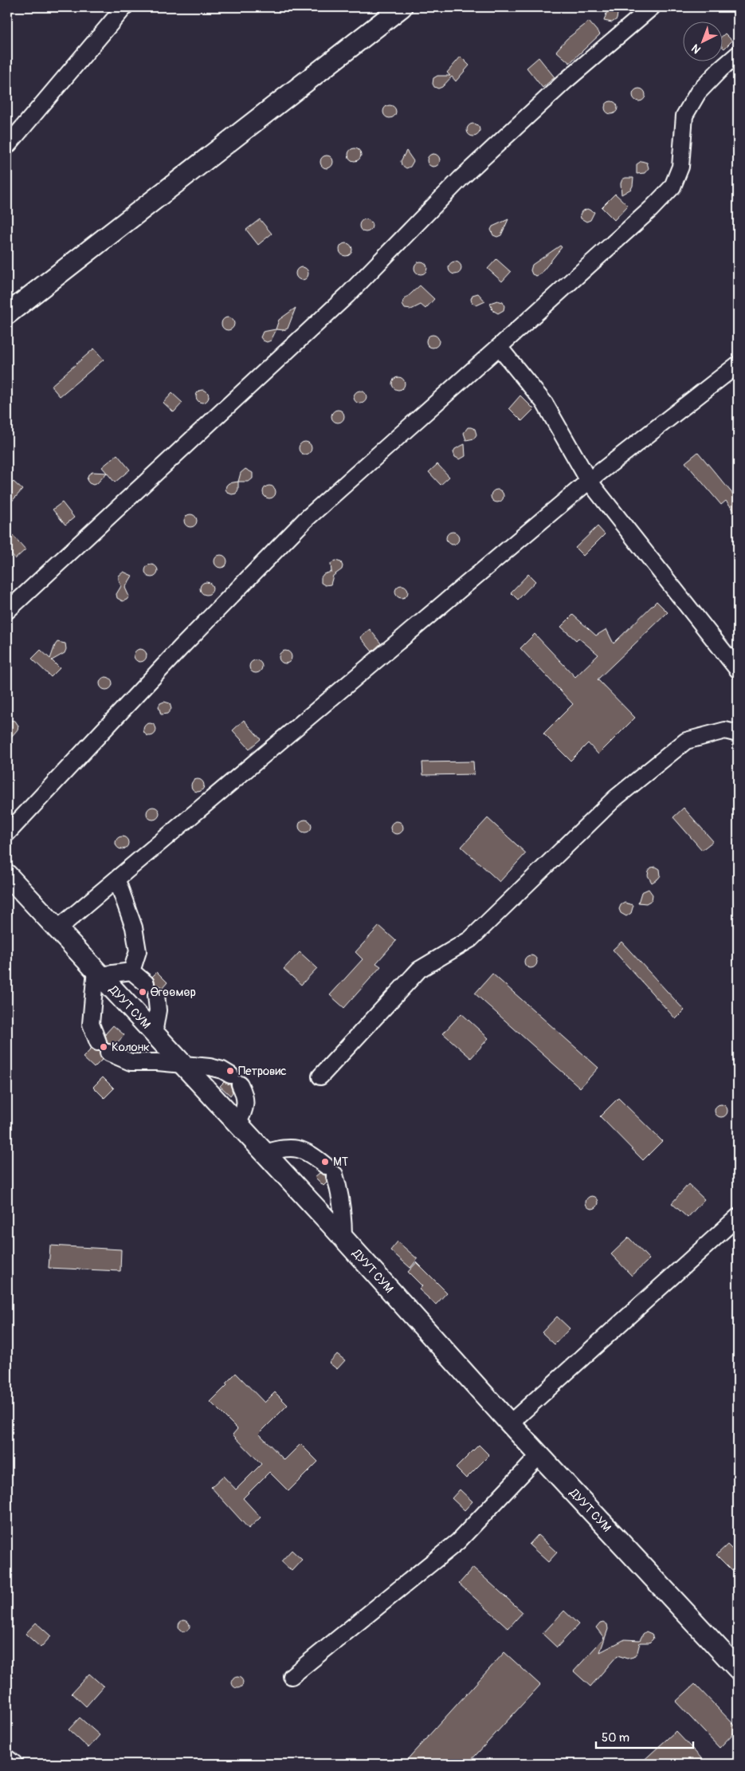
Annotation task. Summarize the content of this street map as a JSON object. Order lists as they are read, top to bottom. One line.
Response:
{"streets":{"main road":["ДУУТ СУМ"]},"places":["Өгөөмөр","Колонк","Петровиc","MT"],"scale_bar":"50 m","north":"bottom left"}
